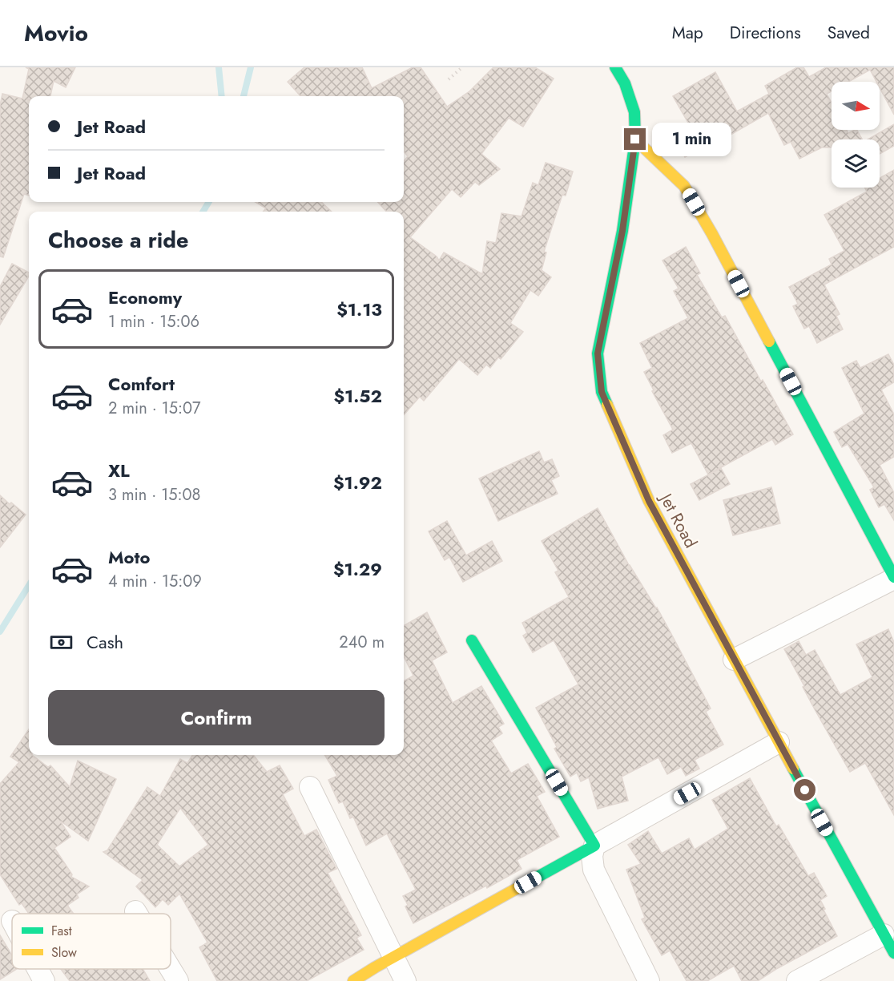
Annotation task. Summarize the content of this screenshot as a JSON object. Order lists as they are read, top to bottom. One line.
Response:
{"streets":{"street":["Jet Road"]},"legend":["Fast","Slow"],"north":"right","page":{"header":"Movio","nav":["Map","Directions","Saved"],"banner":["Jet Road","Jet Road"],"bubble":"1 min","heading":"Choose a ride","list":[{"name":"Economy","note":"1 min · 15:06","value":"$1.13"},{"name":"Comfort","note":"2 min · 15:07","value":"$1.52"},{"name":"XL","note":"3 min · 15:08","value":"$1.92"},{"name":"Moto","note":"4 min · 15:09","value":"$1.29"}],"pay":["Cash","240 m"],"buttons":"Confirm"}}
